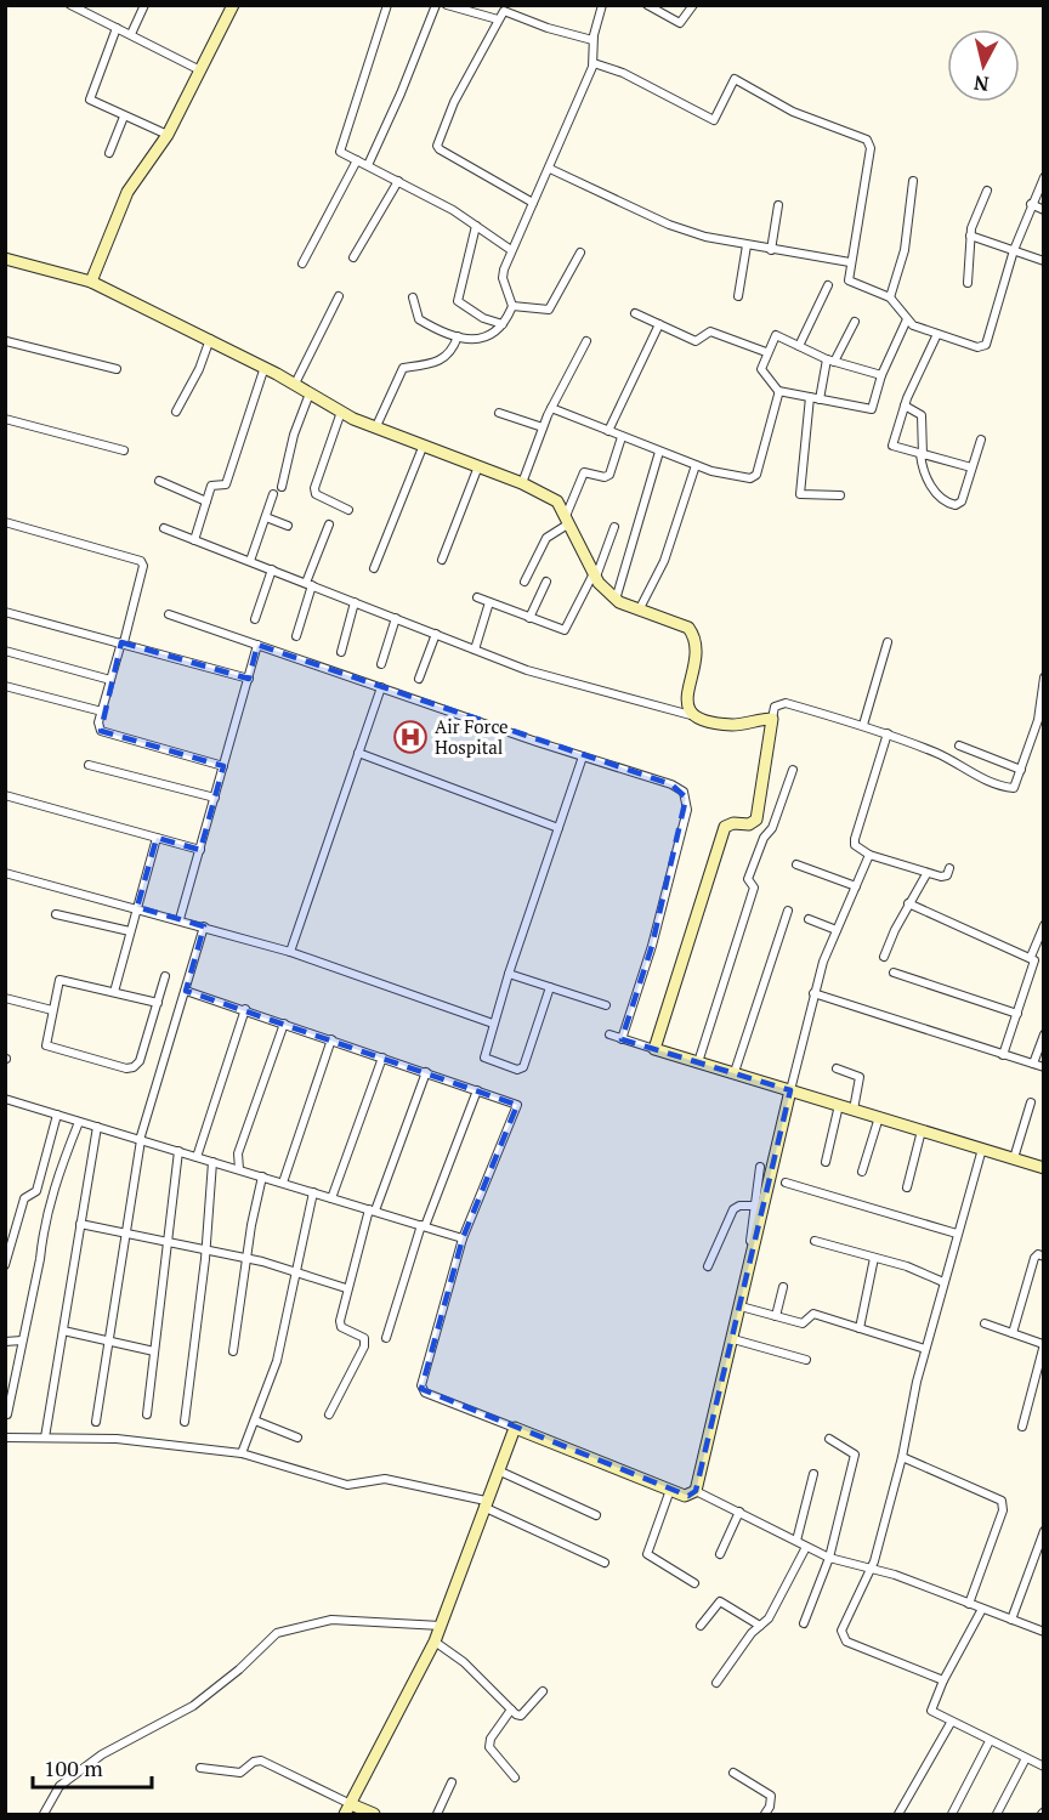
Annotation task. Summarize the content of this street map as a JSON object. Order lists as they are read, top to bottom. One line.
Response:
{"places":{"hospital":["Air Force Hospital"]},"scale_bar":"100 m","north":"bottom"}
